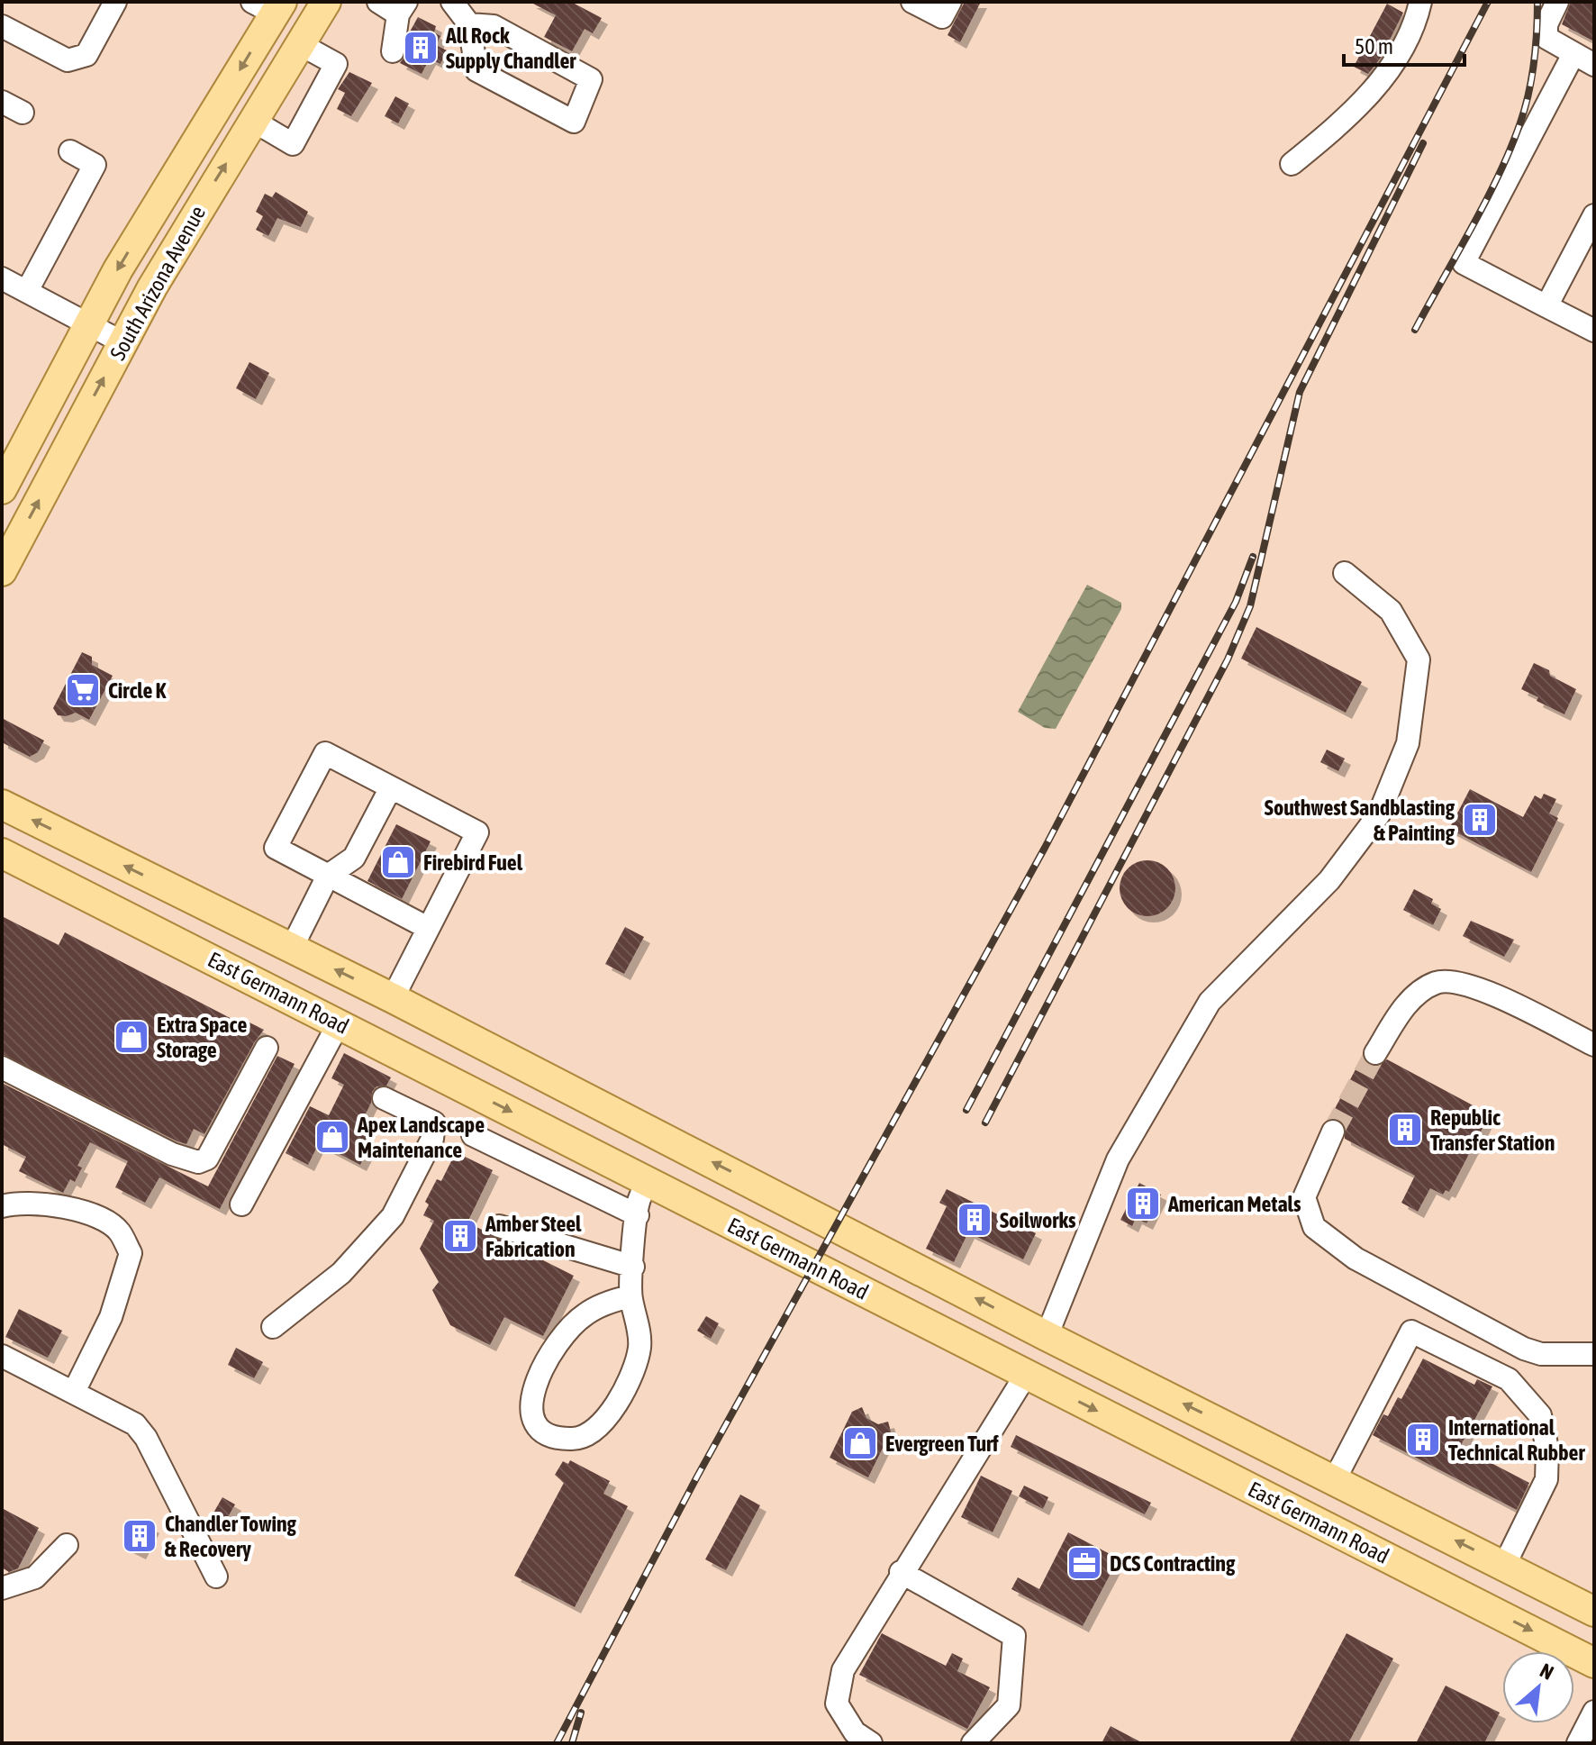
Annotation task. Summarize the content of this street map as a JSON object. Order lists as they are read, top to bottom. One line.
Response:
{"streets":{"main road":["South Arizona Avenue","East Germann Road"]},"places":{"building":["All Rock Supply Chandler","Southwest Sandblasting & Painting","Republic Transfer Station","American Metals","Soilworks","Amber Steel Fabrication","International Technical Rubber","Chandler Towing & Recovery"],"supermarket":["Circle K"],"shop":["Firebird Fuel","Extra Space Storage","Apex Landscape Maintenance","Evergreen Turf"],"office":["DCS Contracting"]},"scale_bar":"50 m","north":"top right"}
